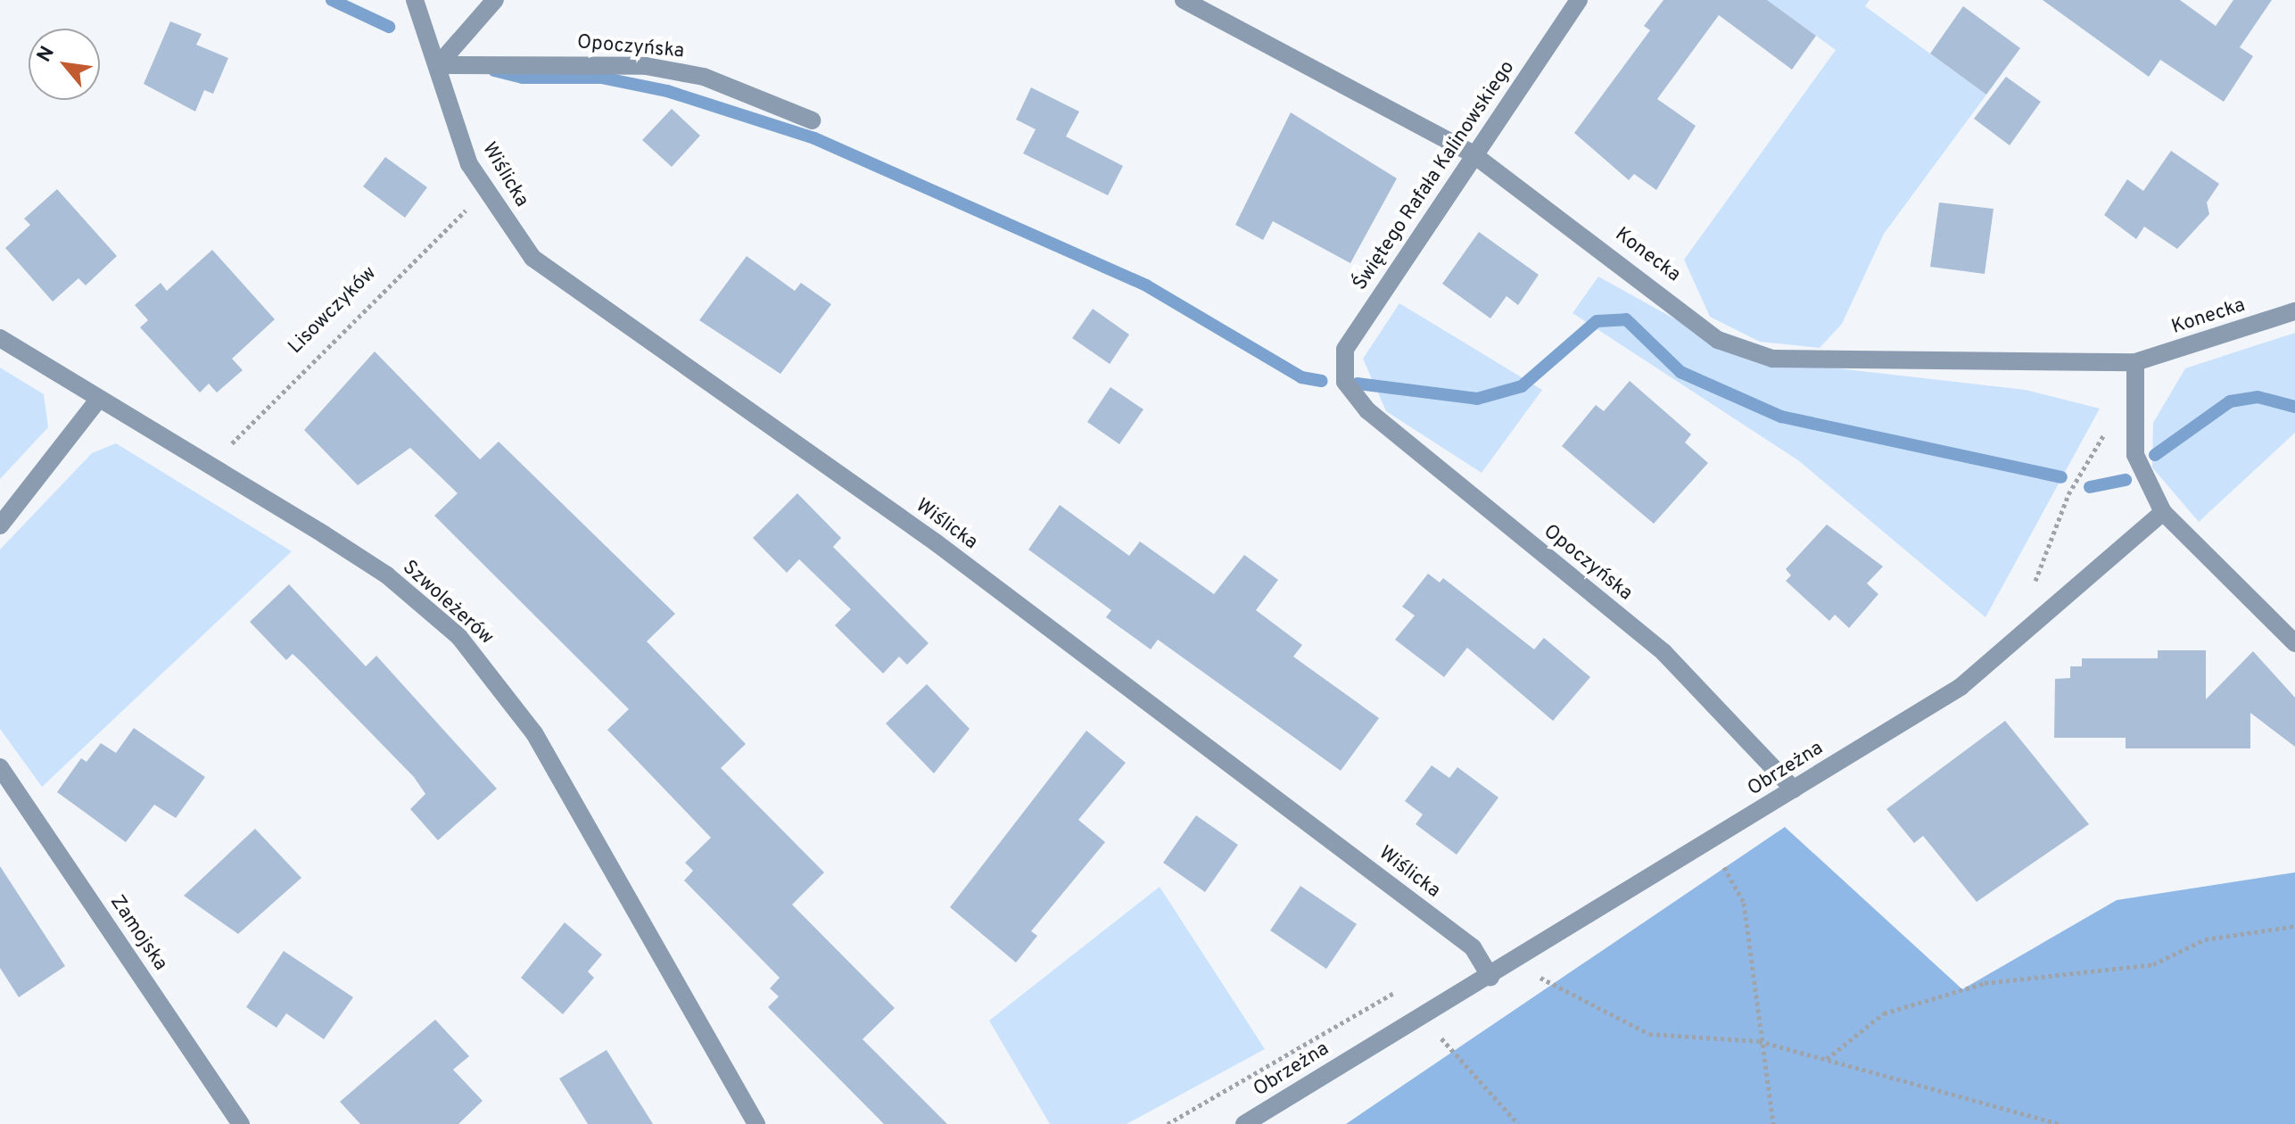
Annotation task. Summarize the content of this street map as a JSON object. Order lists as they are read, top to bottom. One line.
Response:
{"streets":{"street":["Opoczyńska","Wiślicka","Świętego Rafała Kalinowskiego","Konecka","Szwoleżerów","Obrzeżna","Zamojska"],"path":["Lisowczyków"]},"crossings":[["Opoczyńska","Wiślicka"],["Opoczyńska","Świętego Rafała Kalinowskiego"],["Opoczyńska","Obrzeżna"],["Wiślicka","Lisowczyków"],["Wiślicka","Obrzeżna"],["Świętego Rafała Kalinowskiego","Konecka"],["Lisowczyków","Szwoleżerów"]],"north":"top left"}
